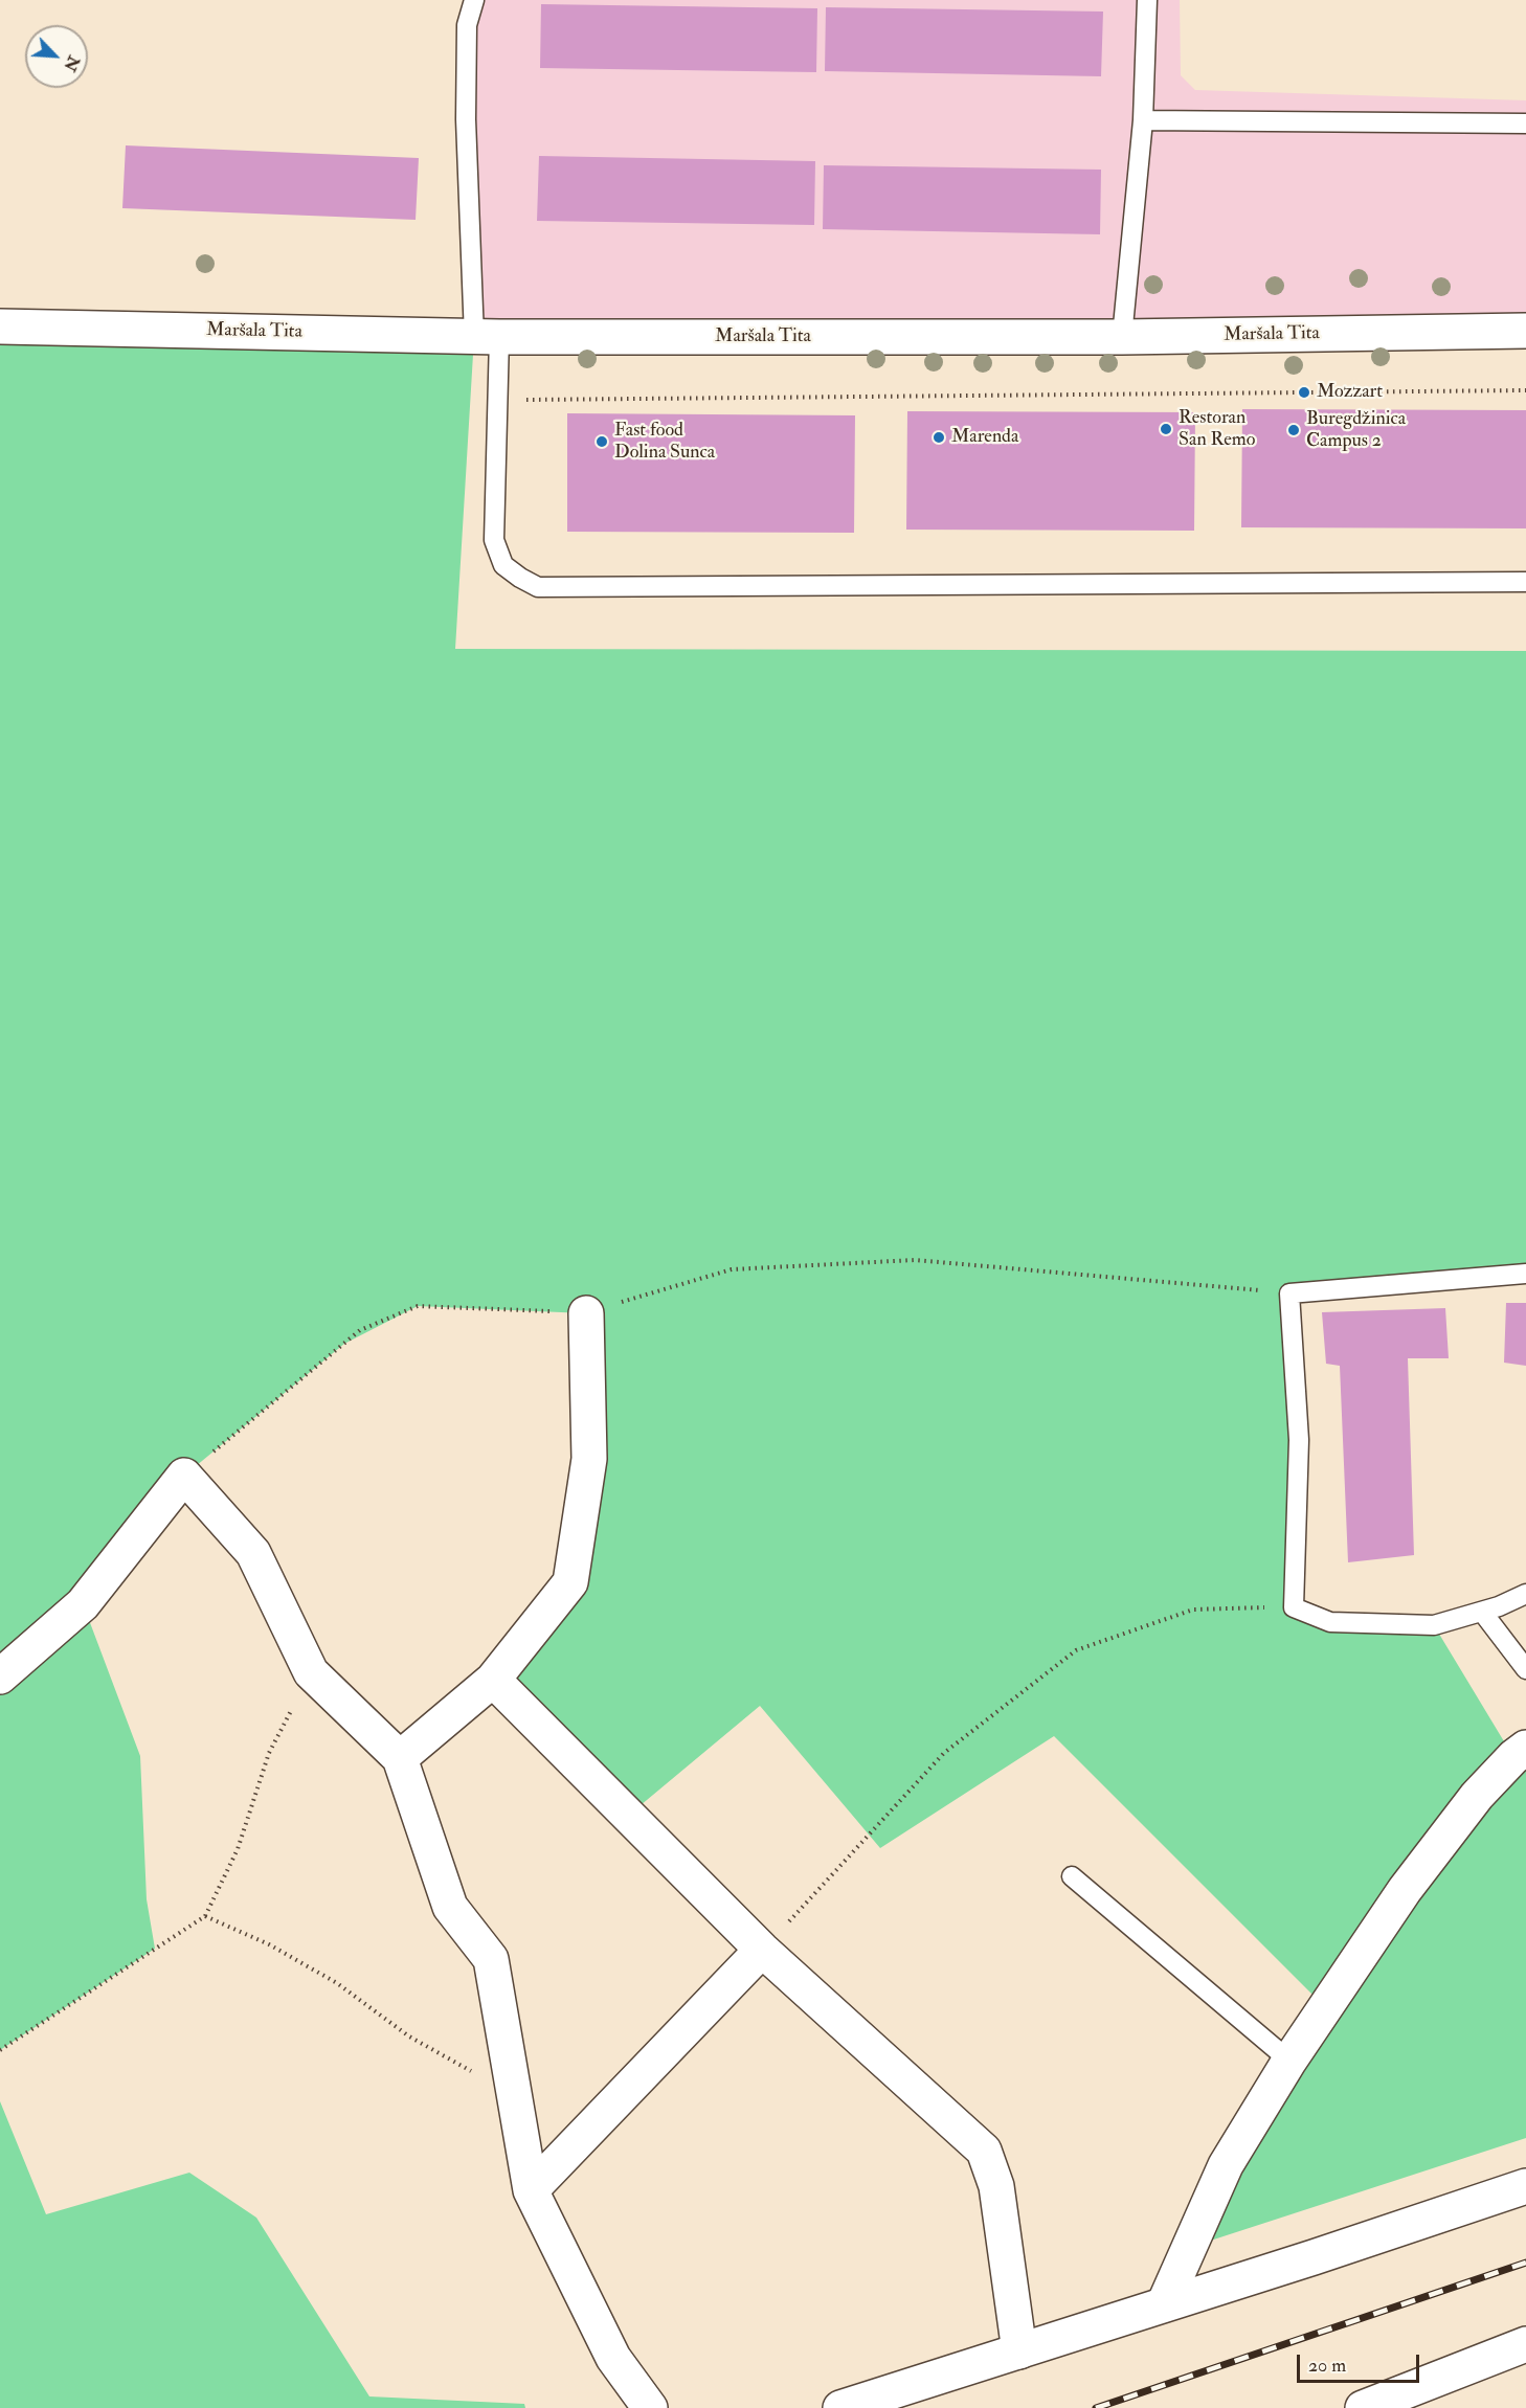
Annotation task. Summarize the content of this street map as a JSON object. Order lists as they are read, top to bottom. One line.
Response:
{"streets":{"street":["Maršala Tita"]},"places":["Mozzart","Restoran San Remo","Buregdžinica Campus 2","Marenda","Fast food Dolina Sunca"],"scale_bar":"20 m","north":"bottom right"}
